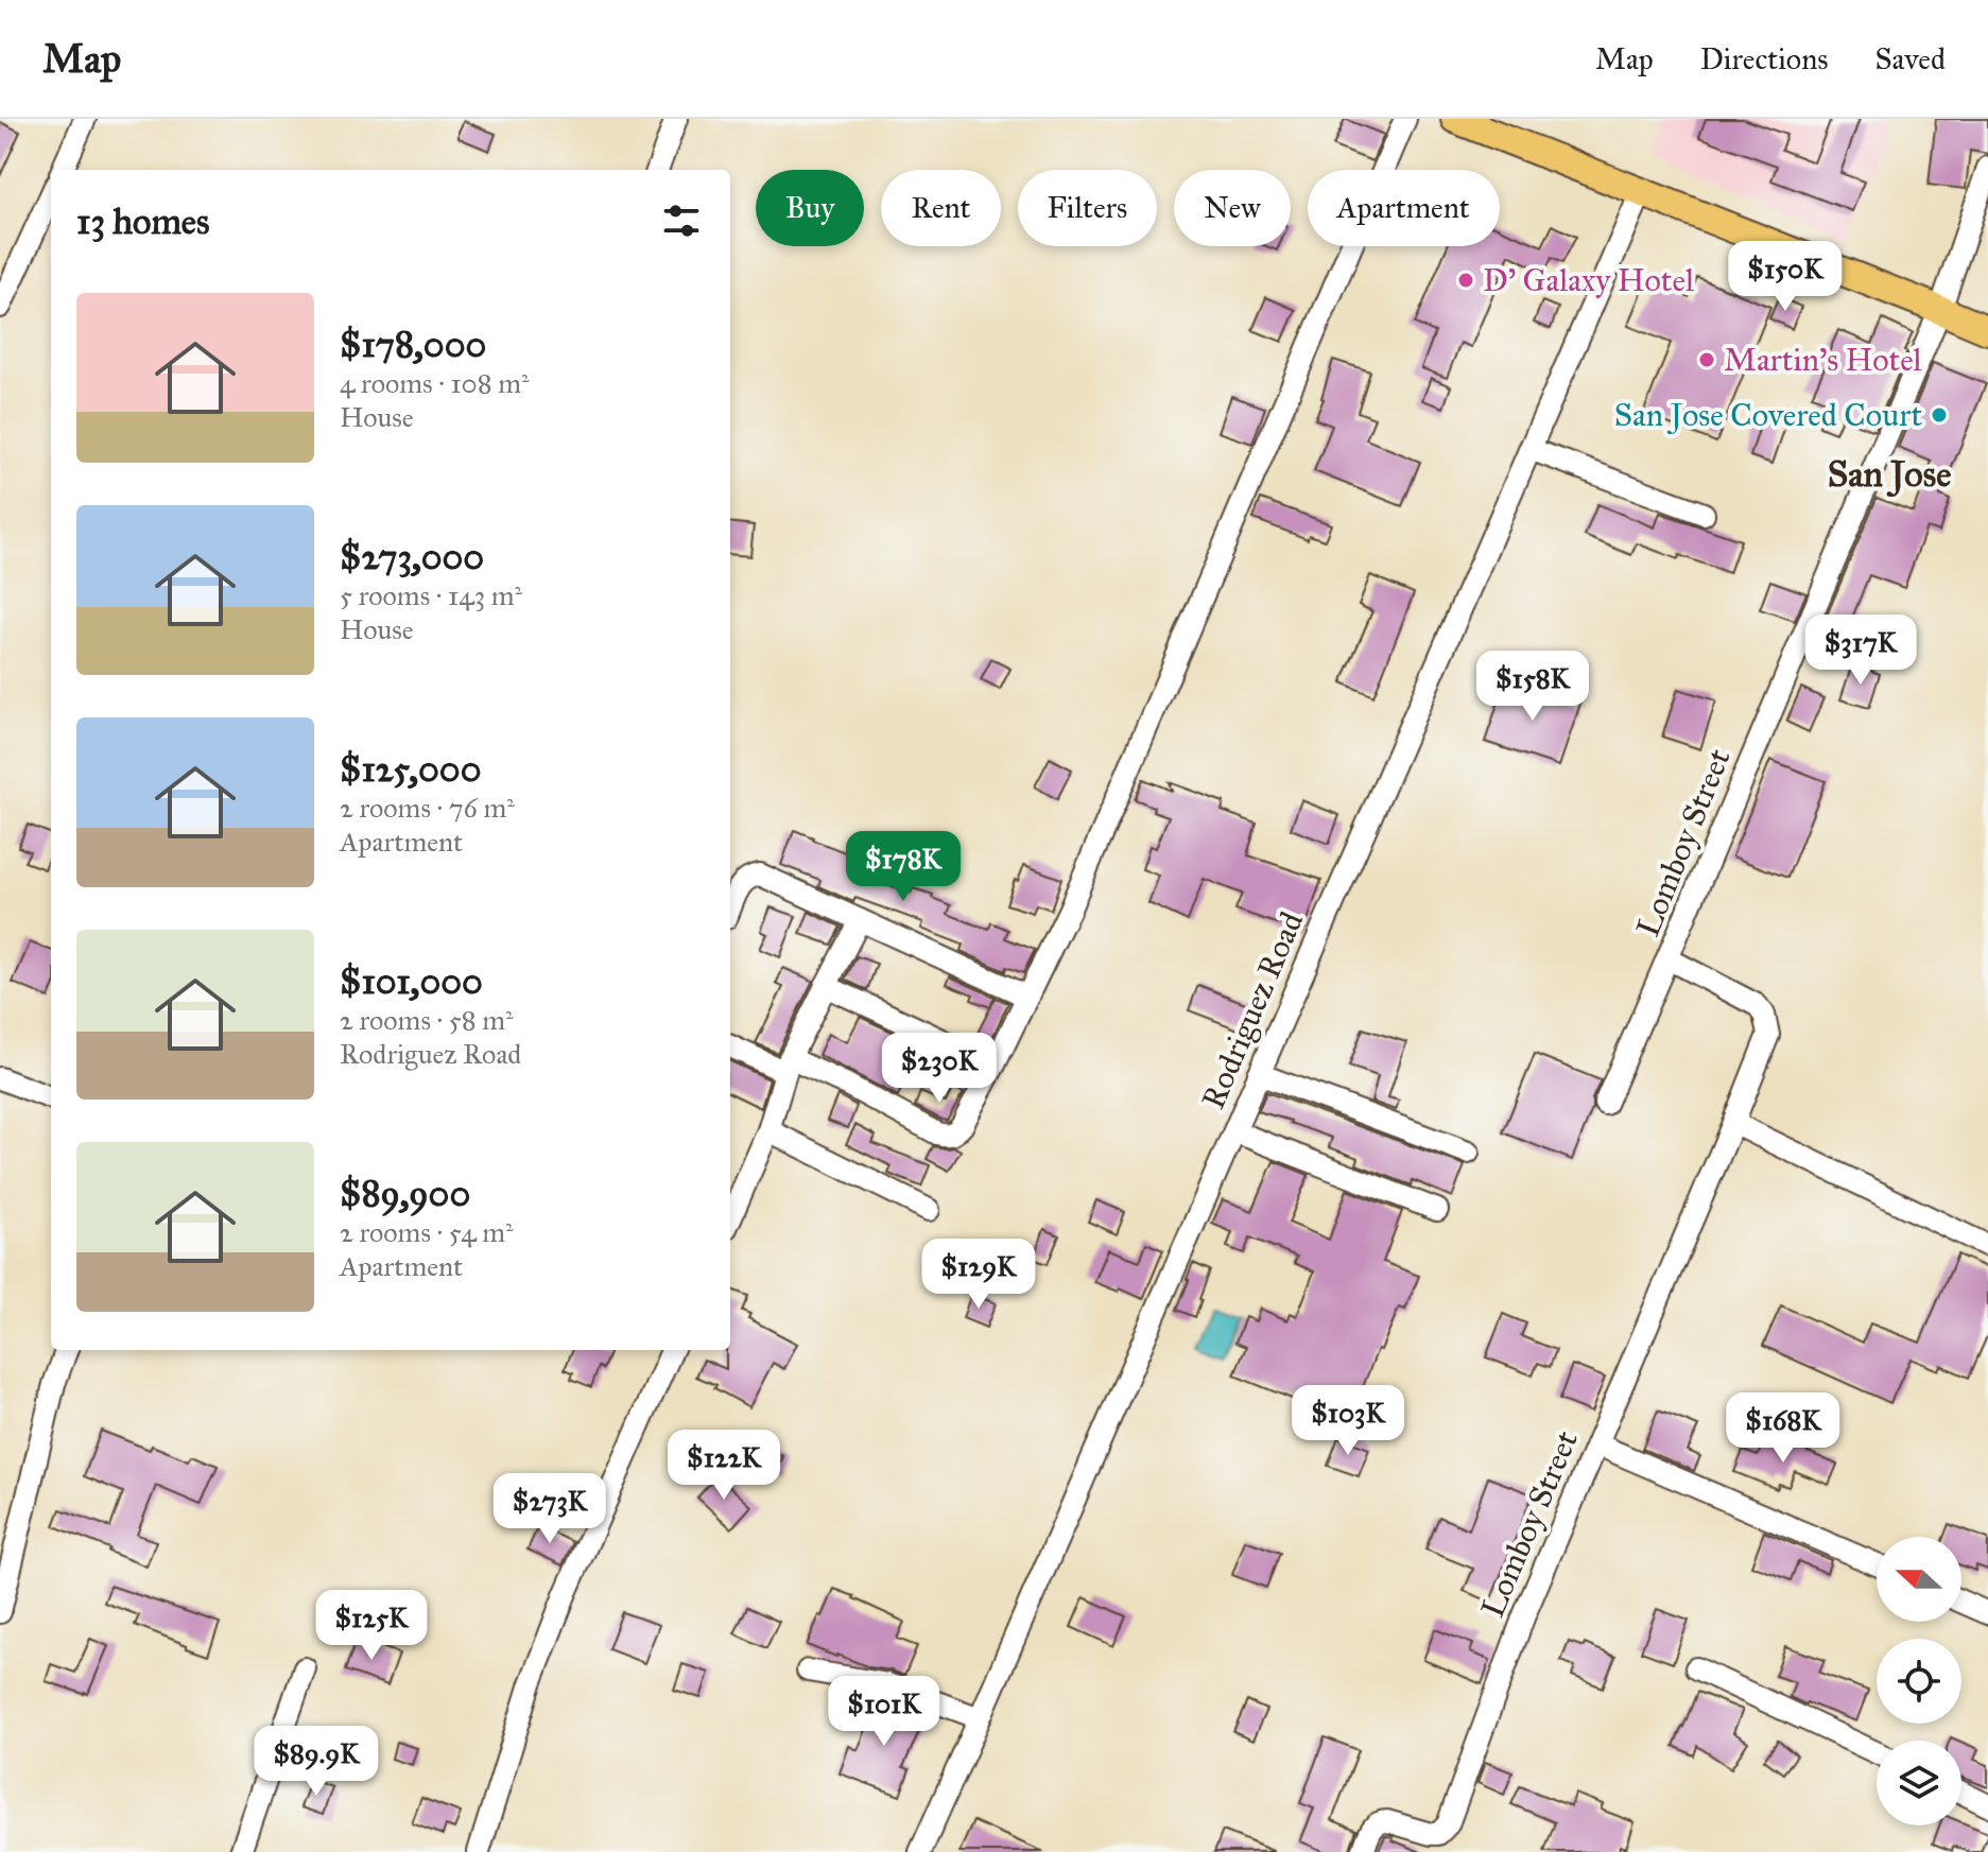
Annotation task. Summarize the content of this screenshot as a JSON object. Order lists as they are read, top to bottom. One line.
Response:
{"streets":{"street":["Lomboy Street","Rodriguez Road"]},"districts":["San Jose"],"places":["D' Galaxy Hotel","Martin's Hotel","San Jose Covered Court"],"north":"left","page":{"header":"Map","nav":["Map","Directions","Saved"],"chip":["Buy","Rent","Filters","New","Apartment"],"heading":"13 homes","price":["$150K","$317K","$158K","$178K","$230K","$129K","$103K","$168K","$122K","$273K","$125K","$101K","$89.9K"],"list":[{"name":"$178,000","note":"4 rooms · 108 m² · House"},{"name":"$273,000","note":"5 rooms · 143 m² · House"},{"name":"$125,000","note":"2 rooms · 76 m² · Apartment"},{"name":"$101,000","note":"2 rooms · 58 m² · Rodriguez Road"},{"name":"$89,900","note":"2 rooms · 54 m² · Apartment"}]}}
